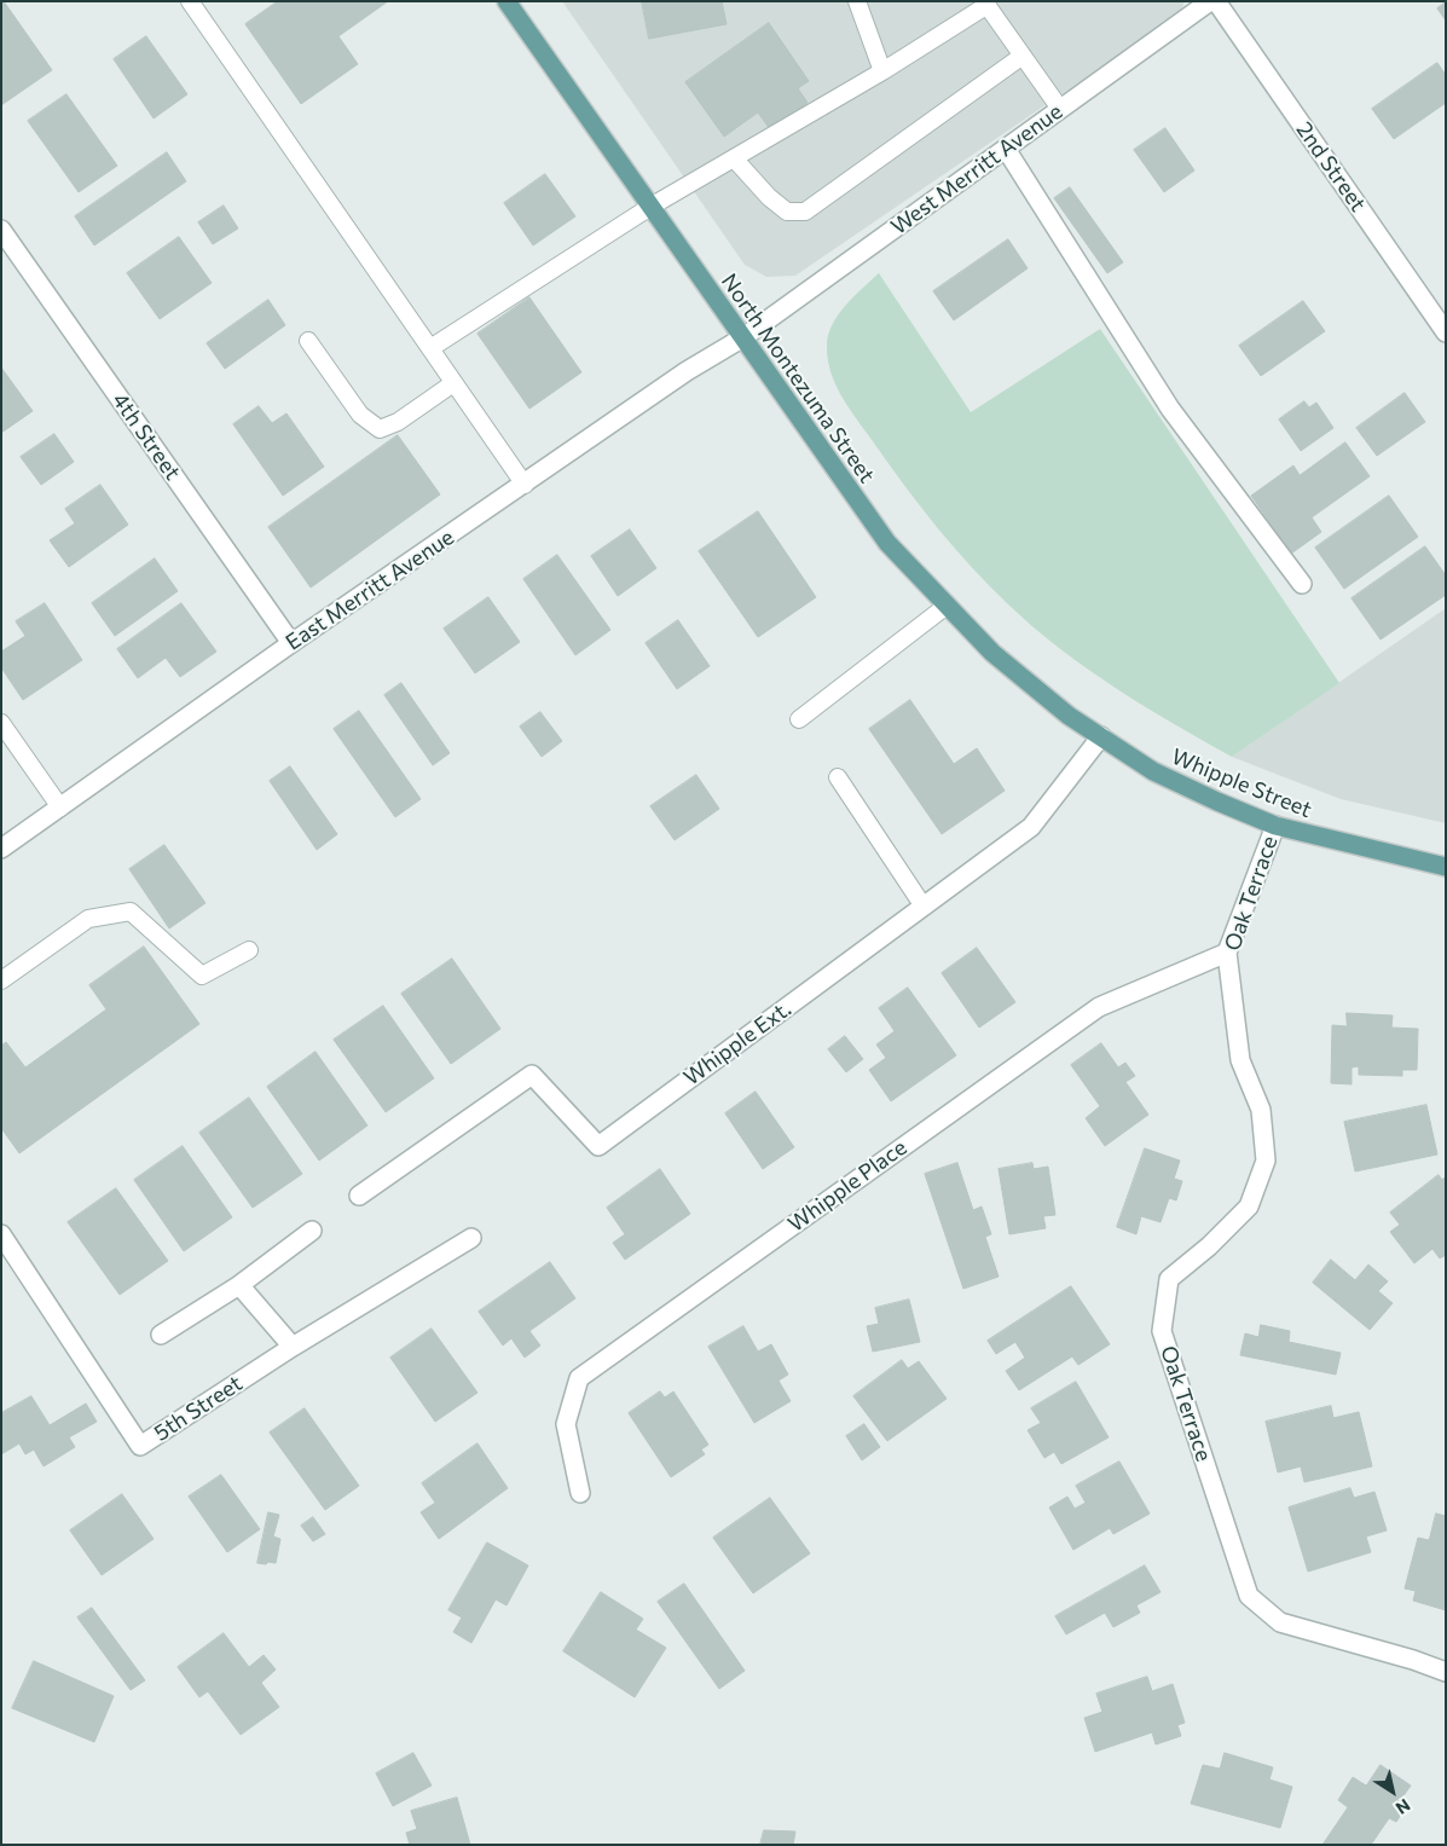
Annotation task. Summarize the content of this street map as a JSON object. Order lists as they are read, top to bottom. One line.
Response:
{"streets":{"main road":["North Montezuma Street","Whipple Street"],"street":["2nd Street","West Merritt Avenue","4th Street","East Merritt Avenue","Oak Terrace","Whipple Ext.","Whipple Place","5th Street"]},"crossings":[["West Merritt Avenue","North Montezuma Street"],["West Merritt Avenue","East Merritt Avenue"],["North Montezuma Street","East Merritt Avenue"],["North Montezuma Street","Whipple Street"],["North Montezuma Street","Whipple Ext."],["4th Street","East Merritt Avenue"],["Whipple Street","Oak Terrace"],["Whipple Street","Whipple Ext."],["Oak Terrace","Whipple Place"]],"north":"bottom right"}
